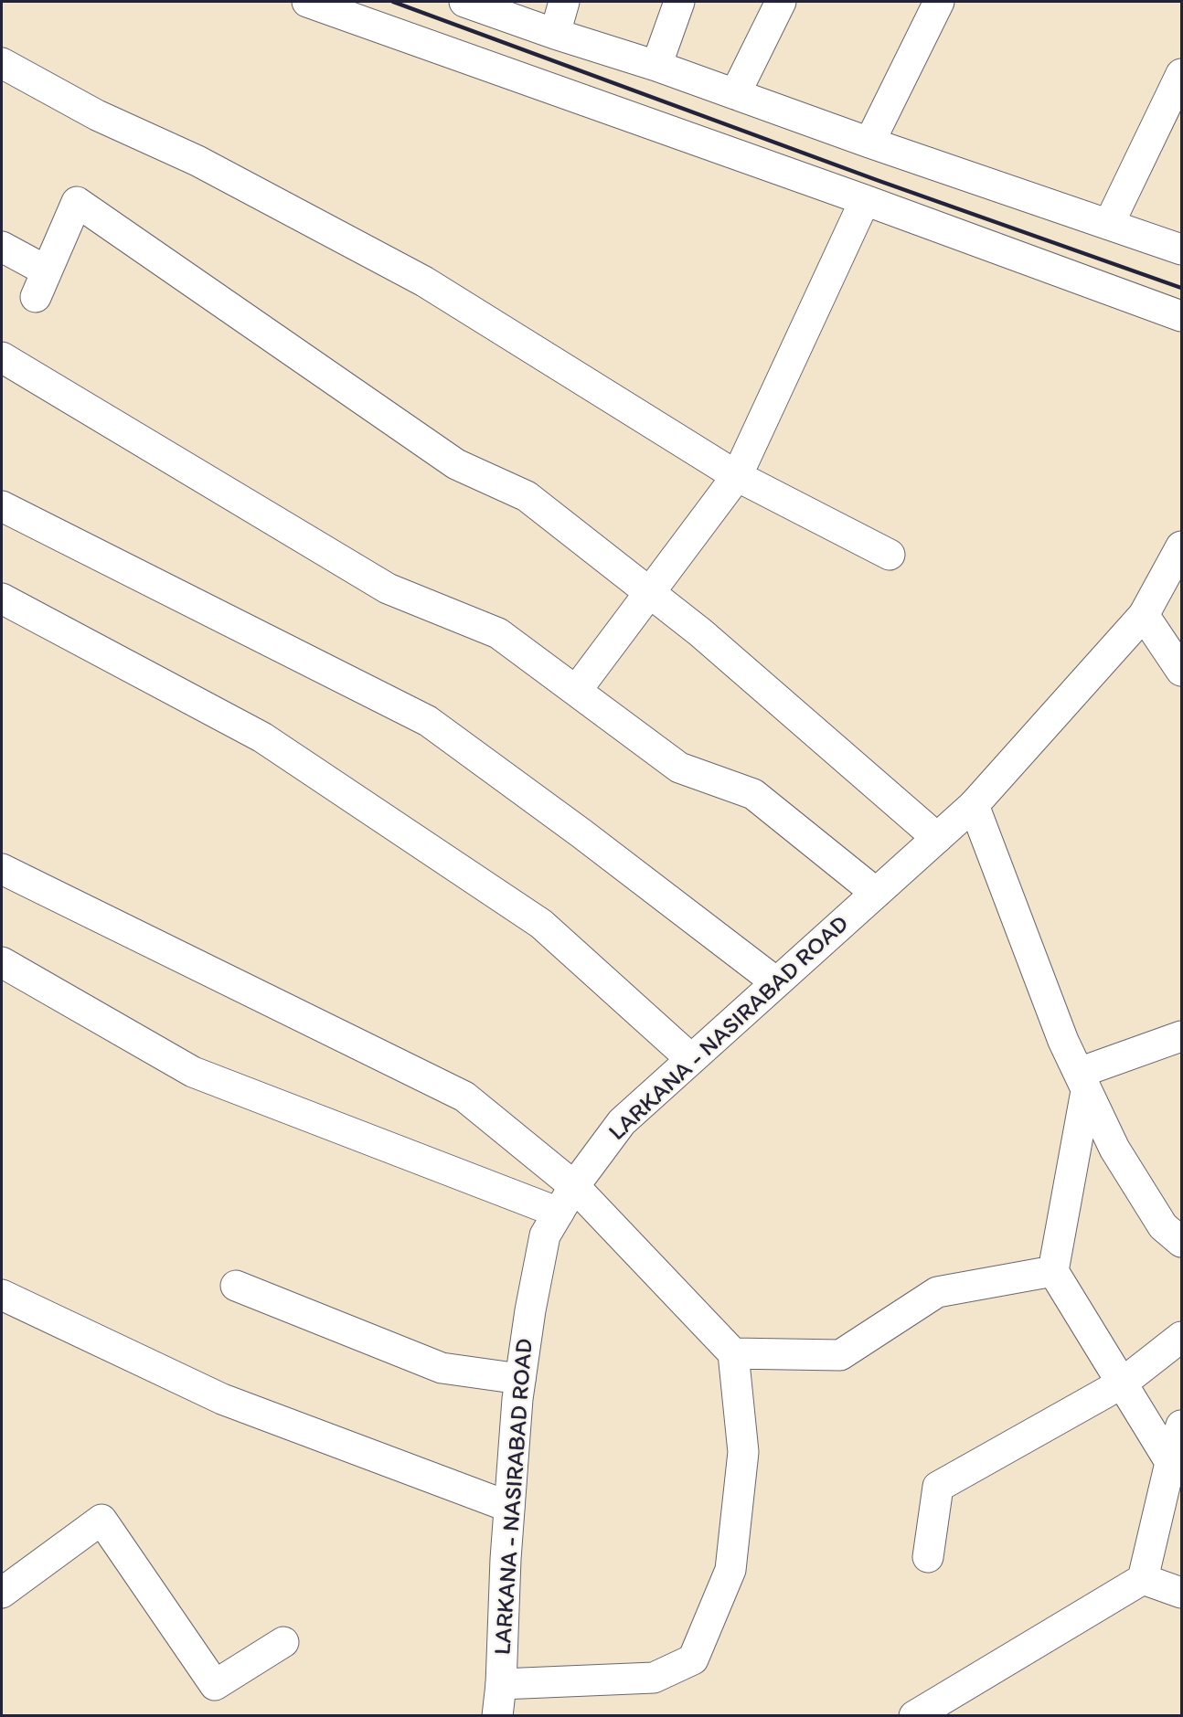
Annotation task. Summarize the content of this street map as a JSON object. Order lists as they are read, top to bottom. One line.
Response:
{"streets":{"street":["LARKANA - NASIRABAD ROAD"]}}
